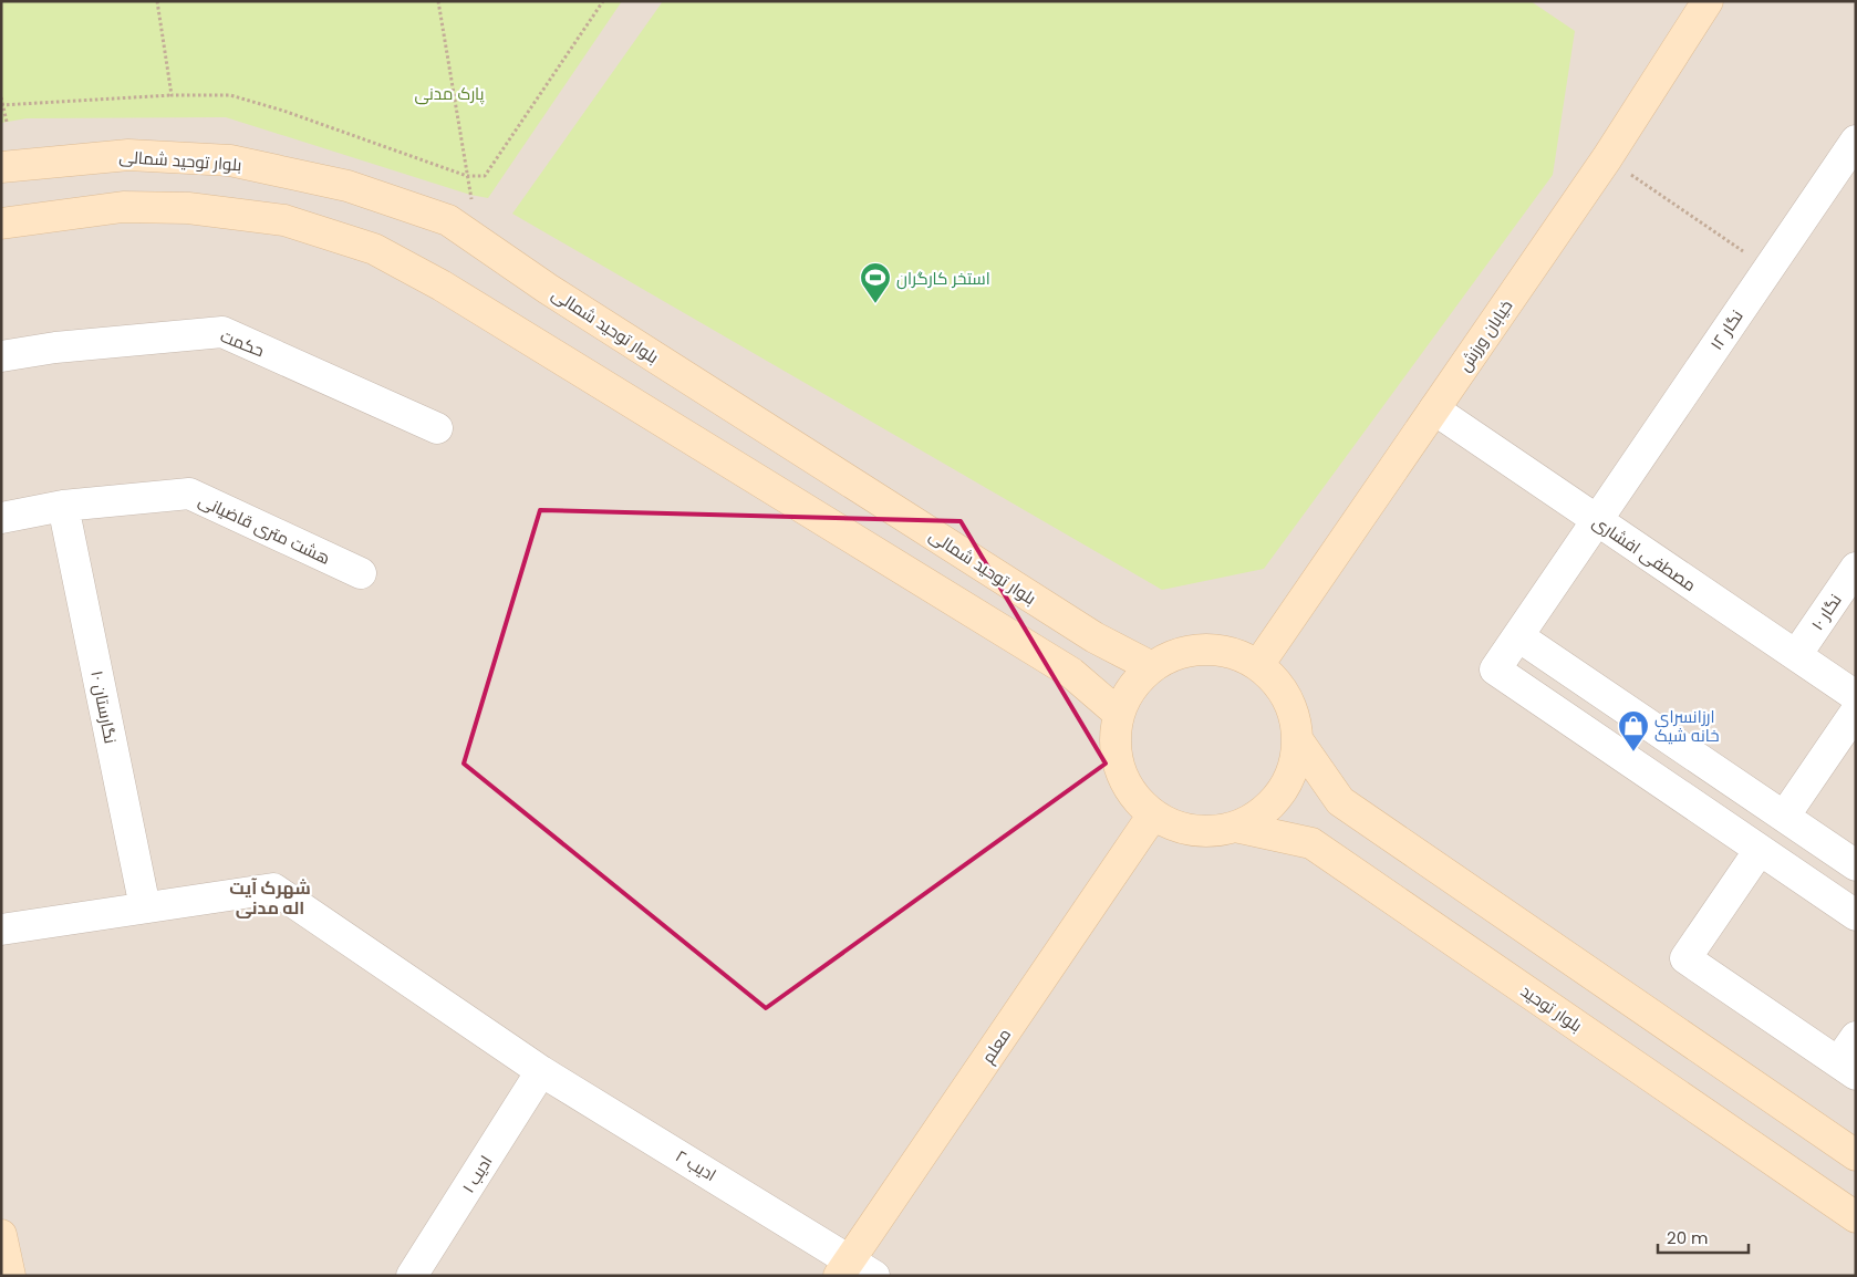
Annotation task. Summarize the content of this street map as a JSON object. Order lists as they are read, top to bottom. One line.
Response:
{"streets":{"main road":["بلوار توحید شمالی","خیابان ورزش","بلوار توحید","معلم"],"street":["نگار ۱۲","حکمت","هشت متری قاضیانی","مصطفی افشاری","نگار ۱۰","نگارستان ۱۰","ادیب ۲","ادیب ۱"]},"crossings":[["بلوار توحید شمالی","خیابان ورزش"],["بلوار توحید شمالی","بلوار توحید"],["بلوار توحید شمالی","معلم"],["نگار ۱۲","مصطفی افشاری"],["خیابان ورزش","مصطفی افشاری"],["خیابان ورزش","بلوار توحید"],["خیابان ورزش","معلم"],["هشت متری قاضیانی","نگارستان ۱۰"],["مصطفی افشاری","نگار ۱۰"],["نگارستان ۱۰","ادیب ۲"],["بلوار توحید","معلم"],["معلم","ادیب ۲"],["ادیب ۲","ادیب ۱"]],"districts":["شهرک آیت اله مدنی"],"parks":["پارک مدنی"],"places":{"sports":["استخر کارگران"],"shop":["ارزانسرای خانه شیک"]},"scale_bar":"20 m"}
